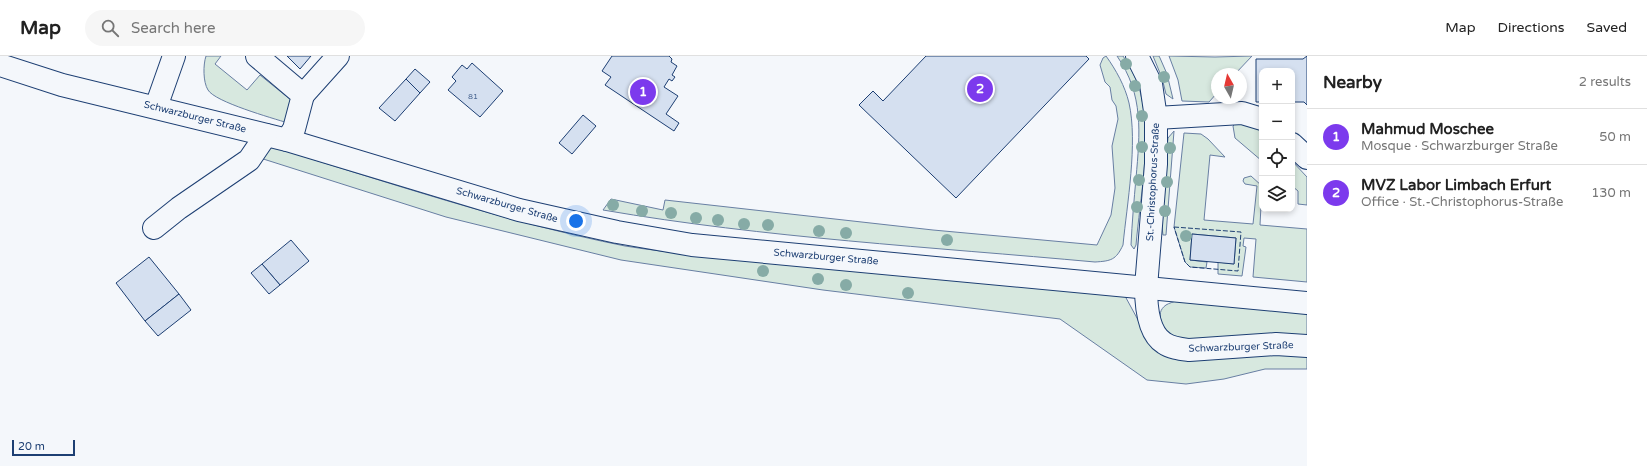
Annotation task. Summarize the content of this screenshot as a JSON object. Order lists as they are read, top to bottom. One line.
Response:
{"streets":{"street":["Schwarzburger Straße","St.-Christophorus-Straße"]},"crossings":[["Schwarzburger Straße","St.-Christophorus-Straße"]],"house_numbers":["81"],"scale_bar":"20 m","north":"top","page":{"header":"Map","search":"Search here","nav":["Map","Directions","Saved"],"heading":["Nearby","2 results"],"map_buttons":["+","−"],"pins":["2","1"],"list":[{"mark":"1","name":"Mahmud Moschee","note":"Mosque · Schwarzburger Straße","value":"50 m"},{"mark":"2","name":"MVZ Labor Limbach Erfurt","note":"Office · St.-Christophorus-Straße","value":"130 m"}],"scale":"20 m"}}
